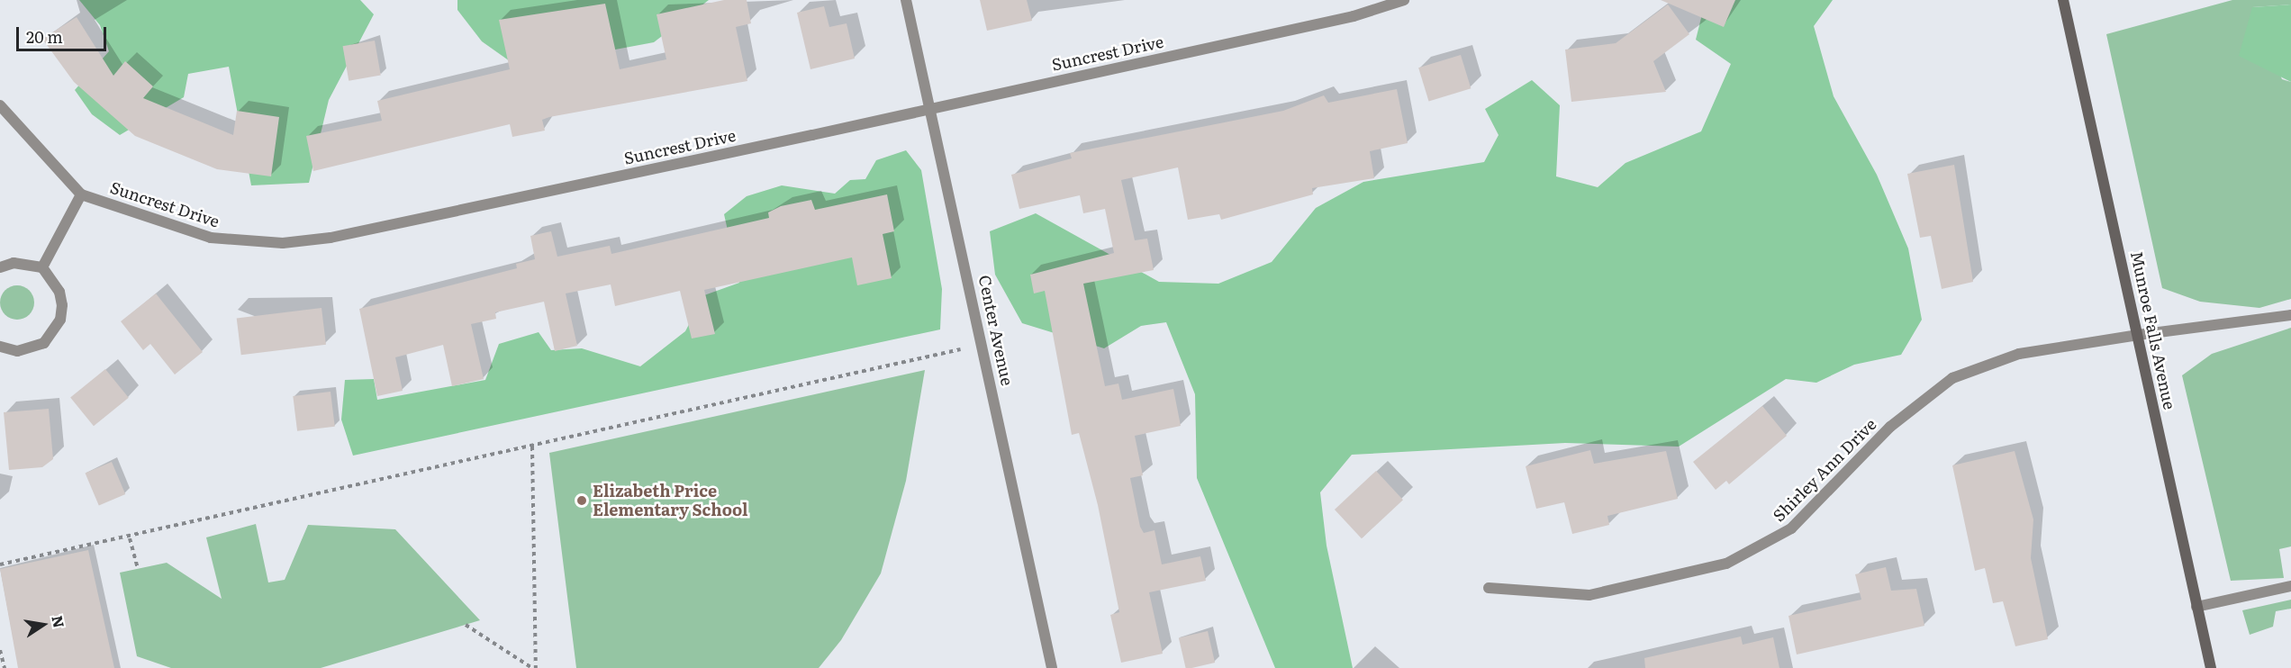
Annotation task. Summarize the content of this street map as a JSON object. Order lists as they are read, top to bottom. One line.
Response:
{"streets":{"street":["Suncrest Drive","Center Avenue","Munroe Falls Avenue","Shirley Ann Drive"]},"crossings":[["Suncrest Drive","Center Avenue"],["Munroe Falls Avenue","Shirley Ann Drive"]],"places":["Elizabeth Price Elementary School"],"scale_bar":"20 m","north":"right"}
